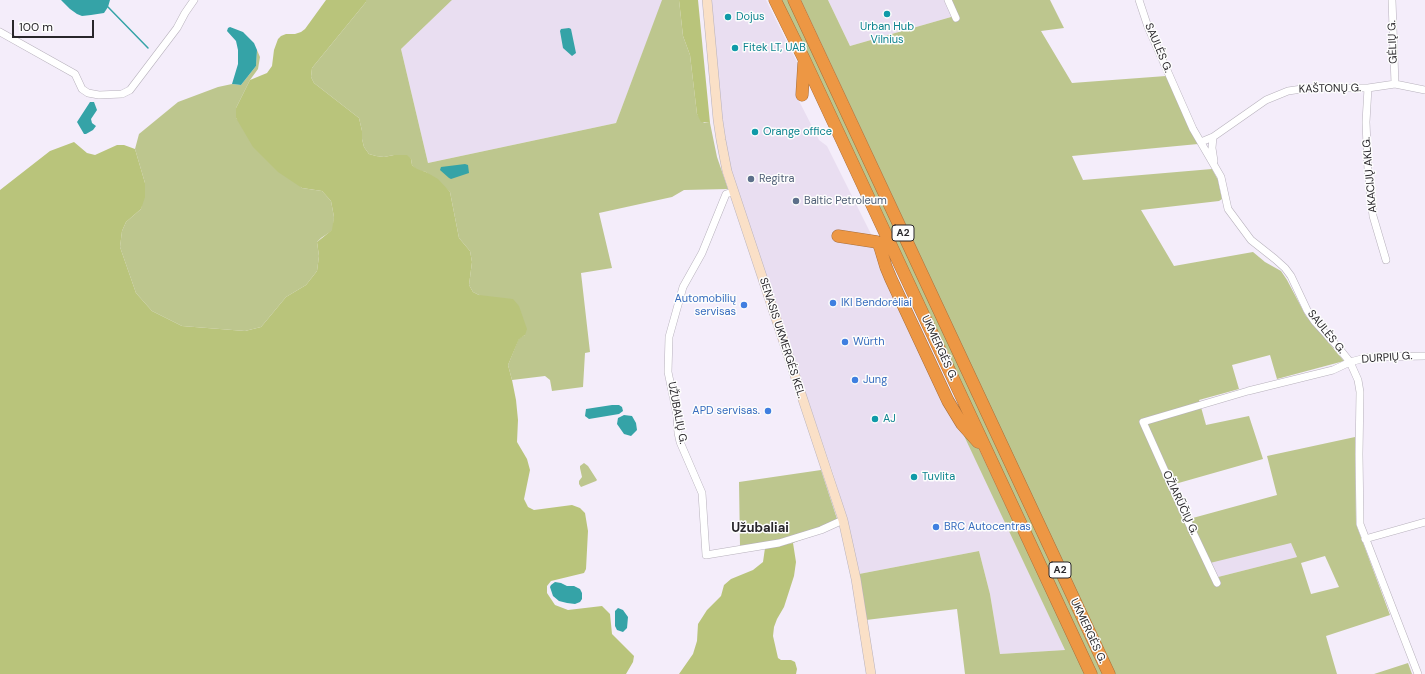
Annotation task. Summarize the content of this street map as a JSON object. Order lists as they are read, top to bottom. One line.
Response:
{"streets":{"highway":["A2","UKMERGĖS G."],"main road":["SENASIS UKMERGĖS KEL."],"street":["GĖLIŲ G.","SAULĖS G.","KAŠTONŲ G.","AKACIJŲ AKLG.","DURPIŲ G.","UŽUBALIŲ G.","OŽIARŪČIŲ G."]},"crossings":[["GĖLIŲ G.","KAŠTONŲ G."],["SAULĖS G.","KAŠTONŲ G."],["SAULĖS G.","DURPIŲ G."],["KAŠTONŲ G.","AKACIJŲ AKLG."],["SENASIS UKMERGĖS KEL.","UŽUBALIŲ G."],["DURPIŲ G.","OŽIARŪČIŲ G."]],"districts":["Užubaliai"],"places":["Urban Hub Vilnius","Dojus","Fitek LT, UAB","Orange office","Regitra","Baltic Petroleum","IKI Bendorėliai","Automobilių servisas","Würth","Jung","APD servisas.","AJ","Tuvlita","BRC Autocentras"],"scale_bar":"100 m"}
